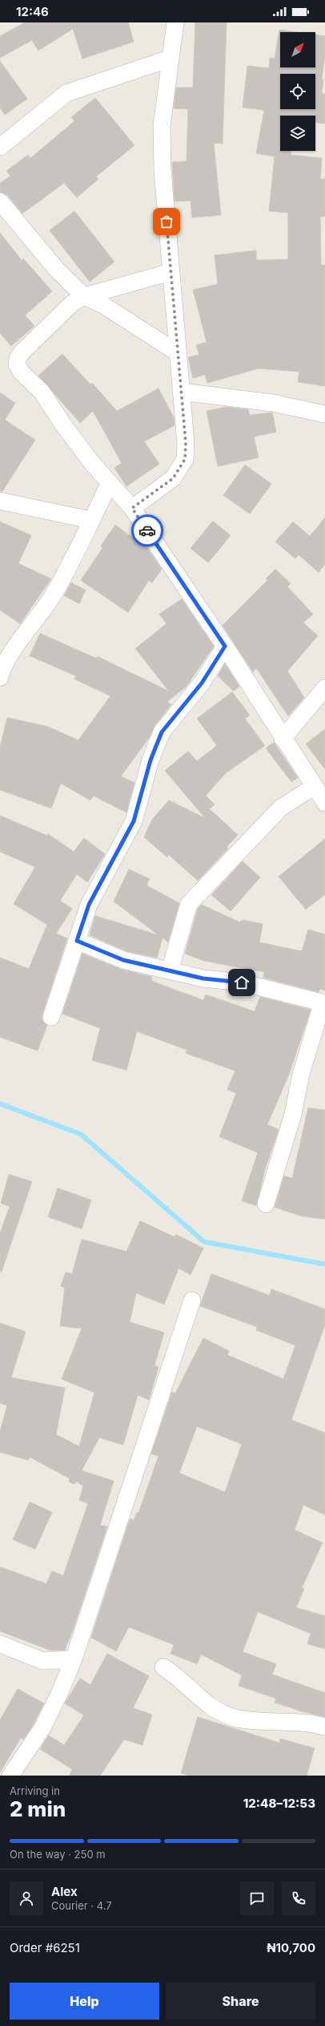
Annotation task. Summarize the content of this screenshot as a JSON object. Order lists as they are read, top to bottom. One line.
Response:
{"north":"top right","page":{"status":"12:46","heading":["2 min","Arriving in","12:48–12:53"],"panel":["Alex","Courier · 4.7","Order #6251","₦10,700"],"bar":"On the way · 250 m","buttons":["Help","Share"]}}
